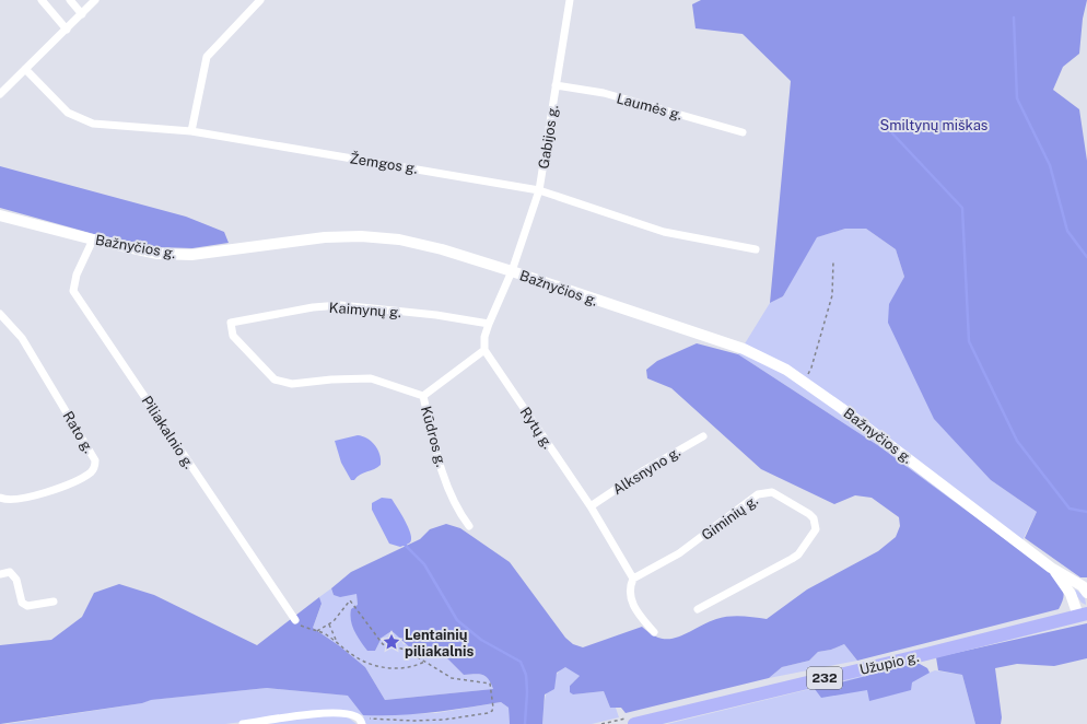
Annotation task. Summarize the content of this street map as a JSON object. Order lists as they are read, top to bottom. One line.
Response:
{"streets":{"main road":["Bažnyčios g.","Užupio g.","232"],"street":["Laumės g.","Gabijos g.","Žemgos g.","Kaimynų g.","Rytų g.","Rato g.","Piliakalnio g.","Kūdros g.","Alksnyno g.","Giminių g."]},"crossings":[["Laumės g.","Gabijos g."],["Gabijos g.","Žemgos g."],["Gabijos g.","Bažnyčios g."],["Bažnyčios g.","Piliakalnio g."],["Bažnyčios g.","Užupio g."],["Kaimynų g.","Kūdros g."],["Rytų g.","Alksnyno g."],["Rytų g.","Giminių g."]],"parks":["Smiltynų miškas"],"places":{"place":["Lentainių piliakalnis"]}}
